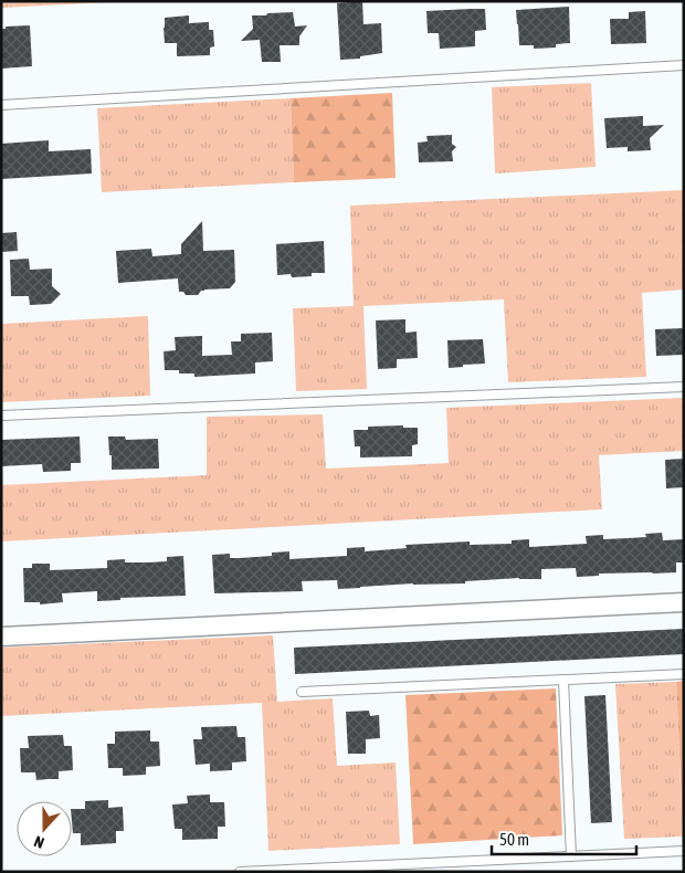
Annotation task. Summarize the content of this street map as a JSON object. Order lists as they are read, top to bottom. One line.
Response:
{"scale_bar":"50 m","north":"bottom"}
